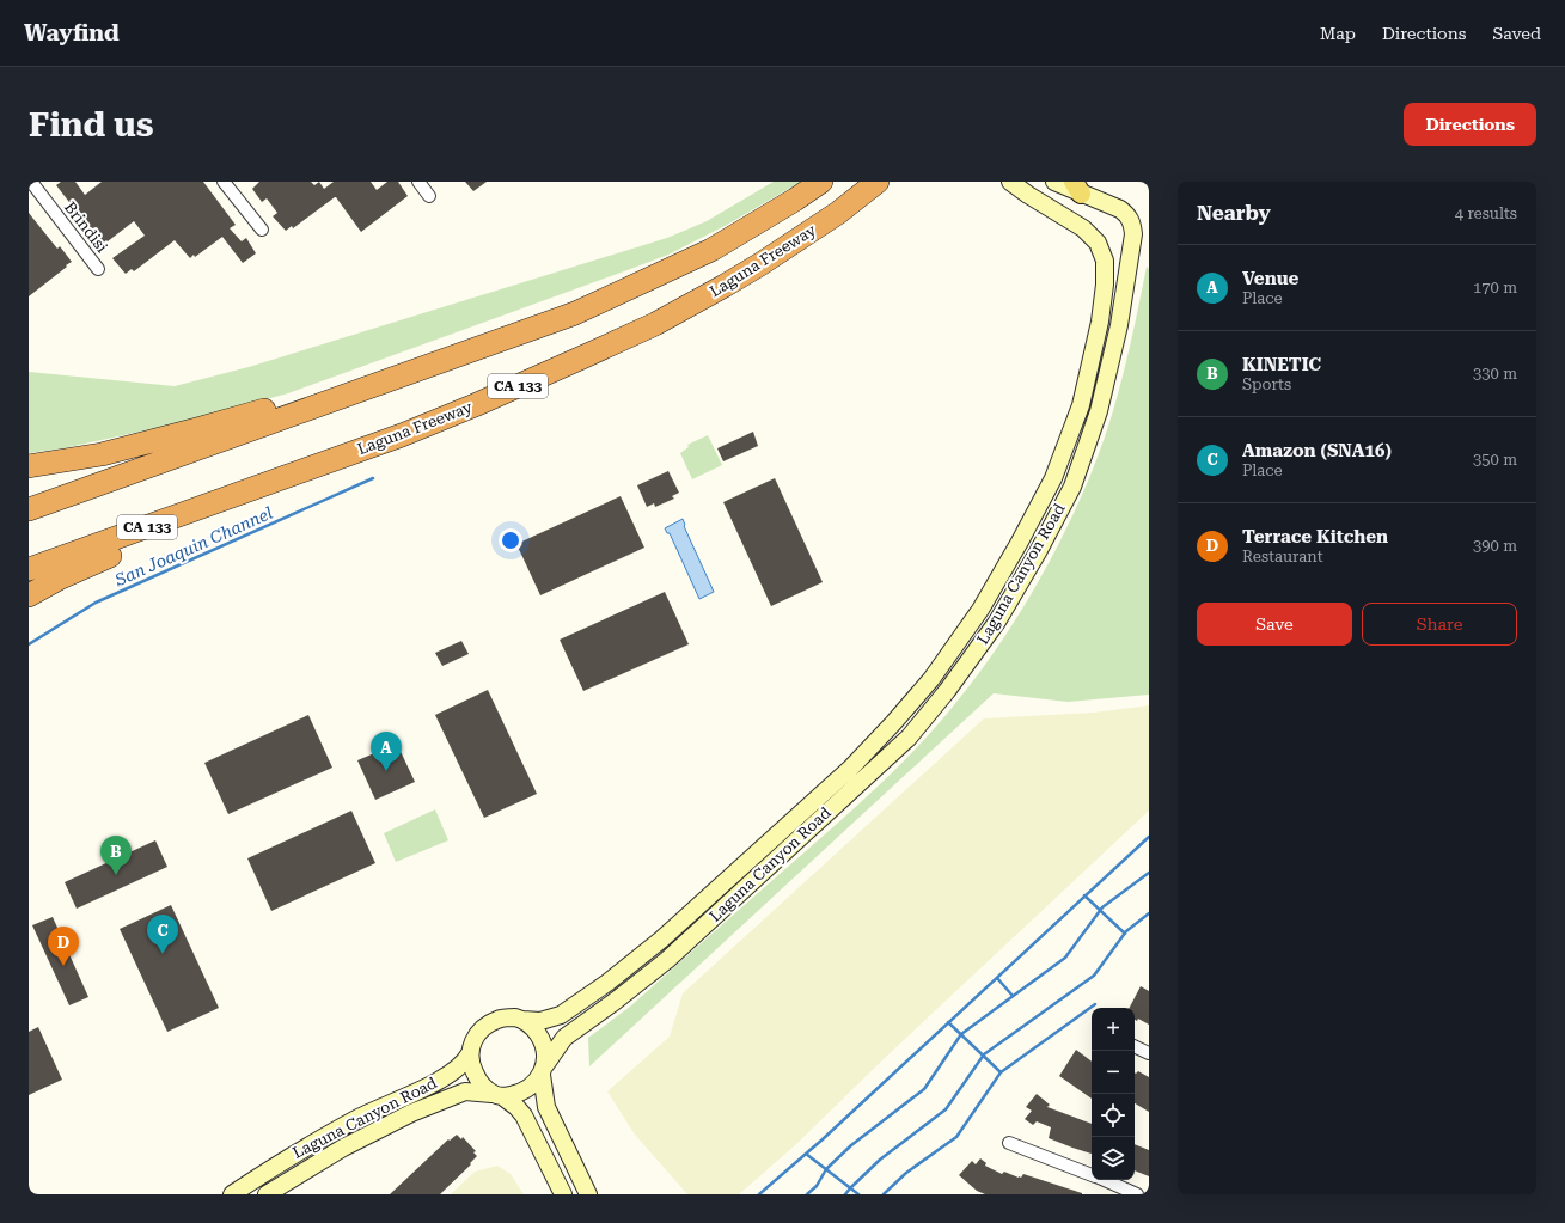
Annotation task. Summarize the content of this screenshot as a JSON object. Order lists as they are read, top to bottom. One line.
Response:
{"streets":{"highway":["Laguna Freeway","CA 133"],"main road":["Laguna Canyon Road"],"street":["Brindisi"]},"water":["San Joaquin Channel"],"page":{"header":"Wayfind","nav":["Map","Directions","Saved"],"buttons":["Directions",["Save","Share"]],"title":"Find us","heading":["Nearby","4 results"],"list":[{"mark":"A","name":"Venue","note":"Place","value":"170 m"},{"mark":"B","name":"KINETIC","note":"Sports","value":"330 m"},{"mark":"C","name":"Amazon (SNA16)","note":"Place","value":"350 m"},{"mark":"D","name":"Terrace Kitchen","note":"Restaurant","value":"390 m"}],"pins":["A","B","C","D"],"map_buttons":["+","−"]}}
